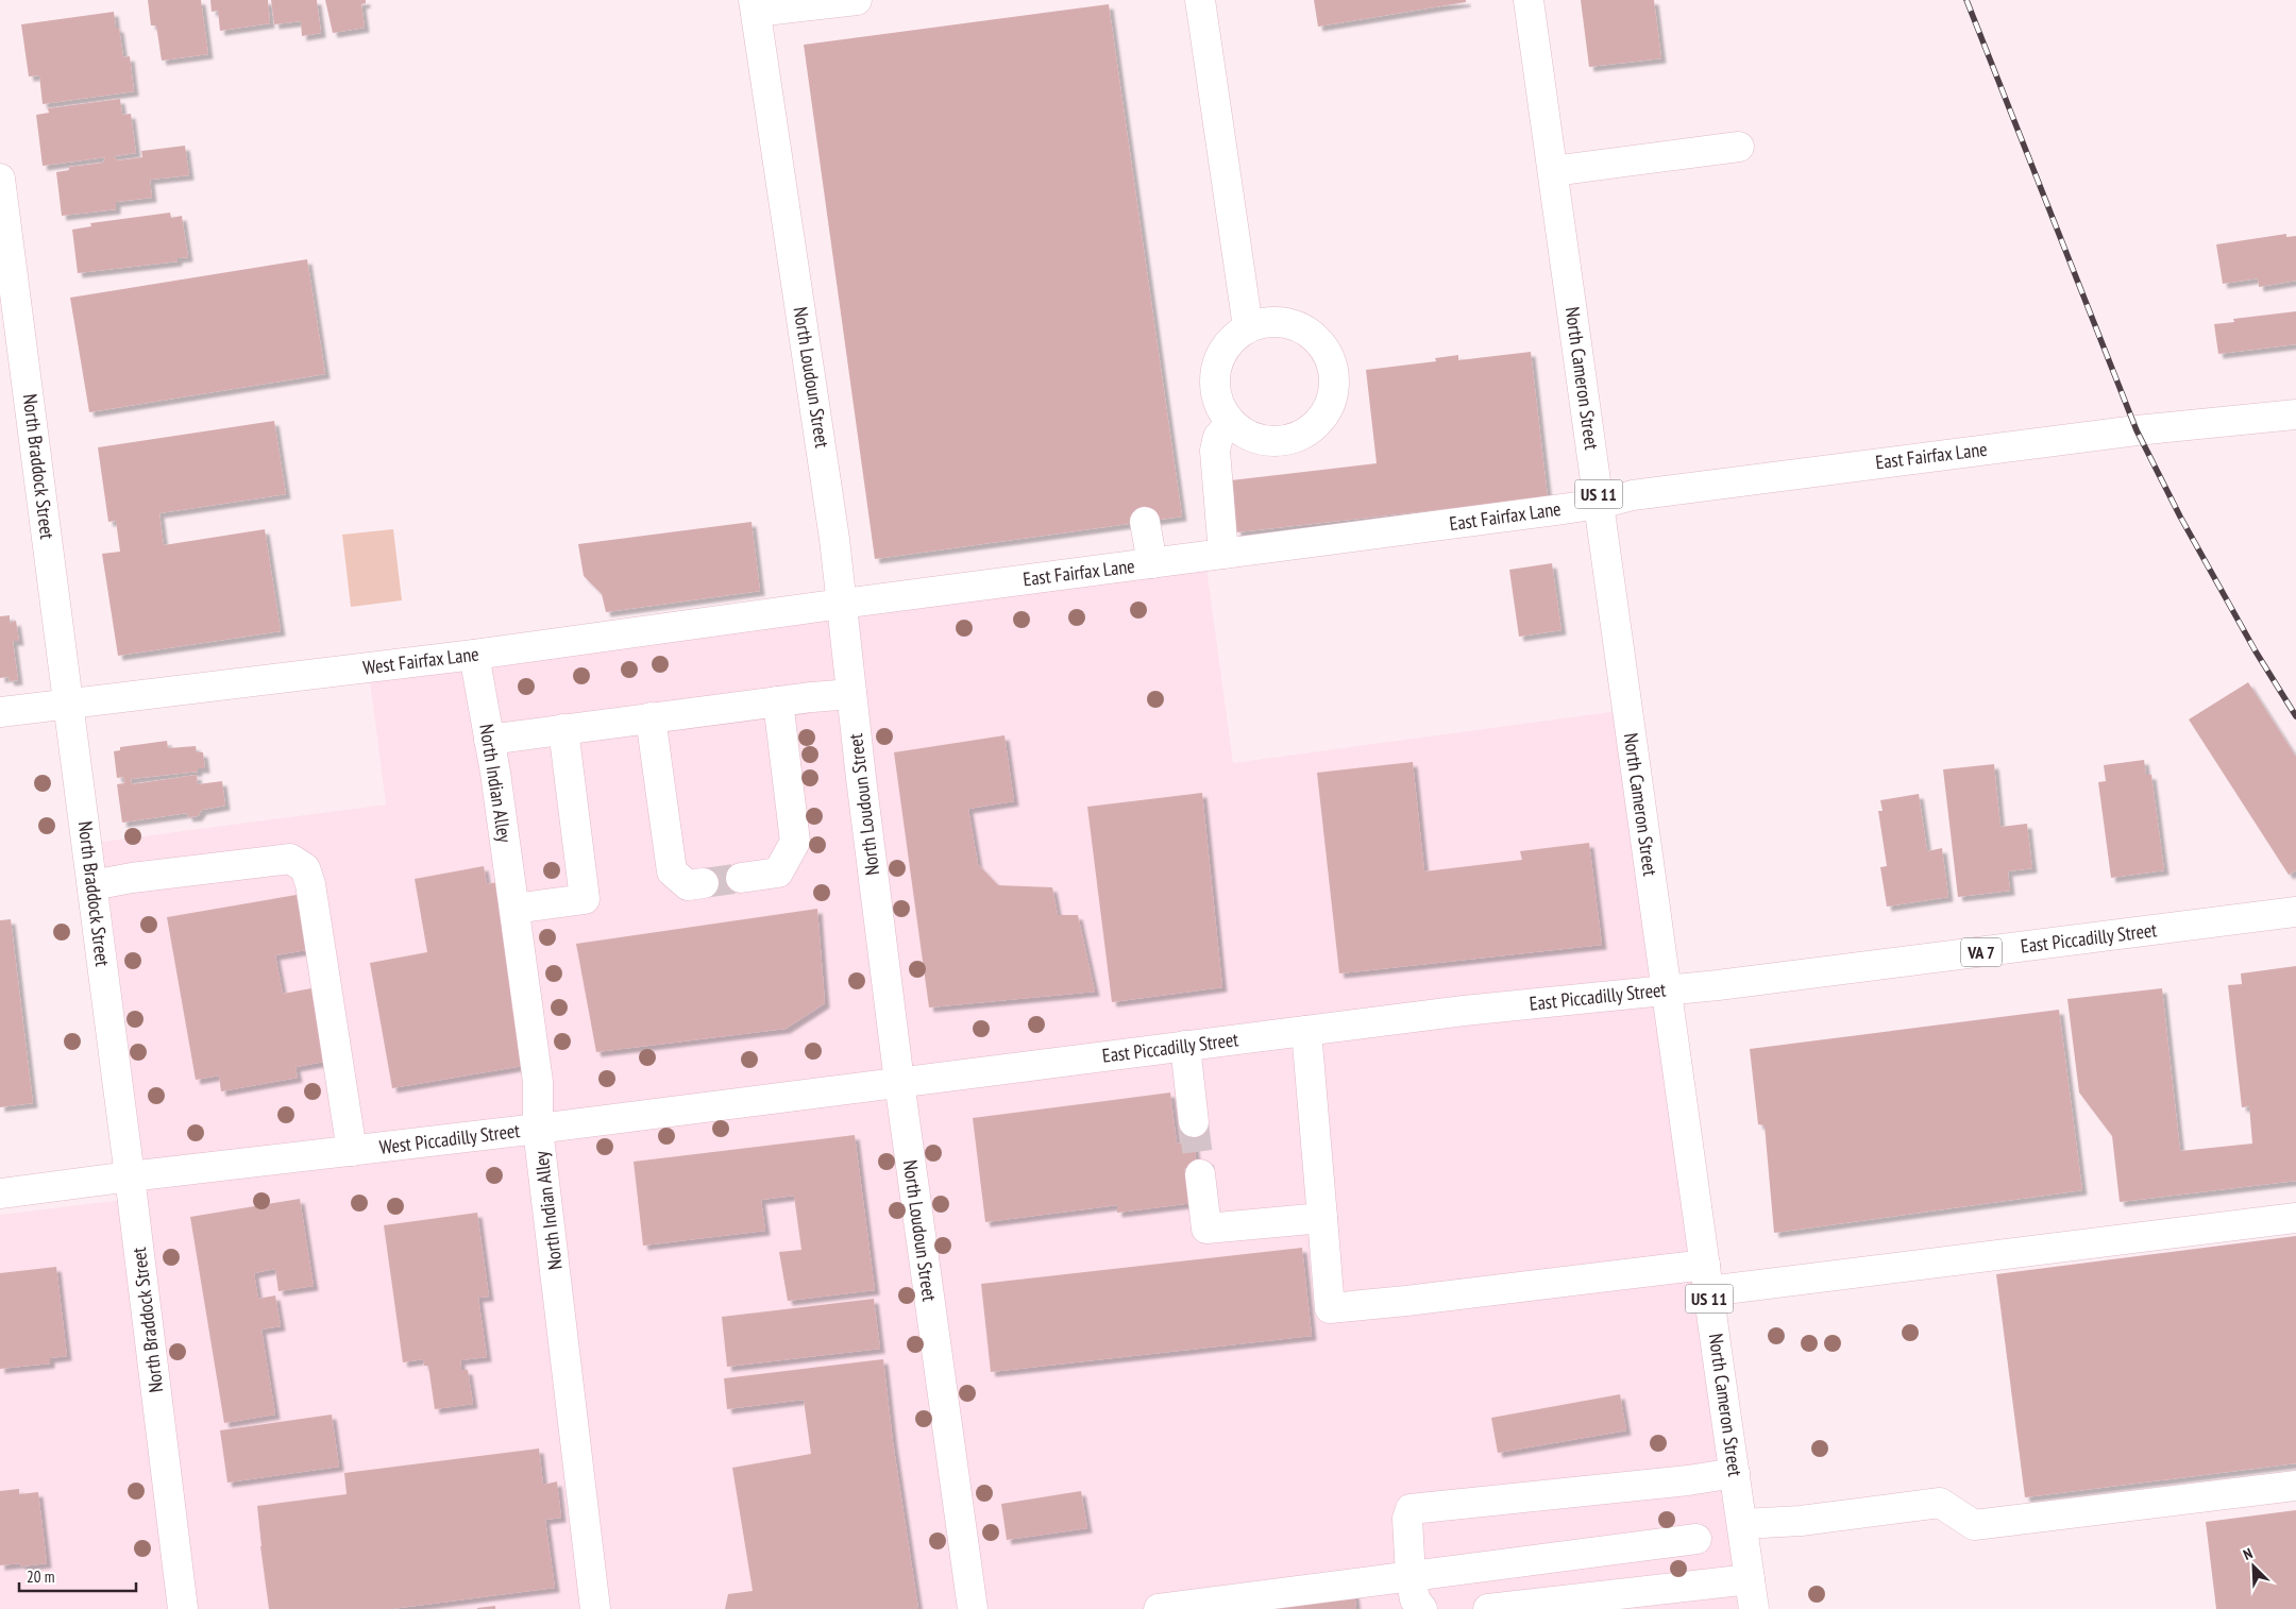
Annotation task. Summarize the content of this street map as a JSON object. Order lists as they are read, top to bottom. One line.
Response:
{"streets":{"street":["North Loudoun Street","North Cameron Street","East Fairfax Lane","North Braddock Street","US 11","West Fairfax Lane","North Indian Alley","East Piccadilly Street","VA 7","West Piccadilly Street"]},"crossings":[["North Loudoun Street","East Fairfax Lane"],["North Loudoun Street","West Fairfax Lane"],["North Loudoun Street","East Piccadilly Street"],["North Loudoun Street","West Piccadilly Street"],["North Cameron Street","East Fairfax Lane"],["North Cameron Street","East Piccadilly Street"],["East Fairfax Lane","West Fairfax Lane"],["North Braddock Street","West Fairfax Lane"],["North Braddock Street","West Piccadilly Street"],["West Fairfax Lane","North Indian Alley"],["North Indian Alley","West Piccadilly Street"],["East Piccadilly Street","West Piccadilly Street"]],"scale_bar":"20 m","north":"top left"}
